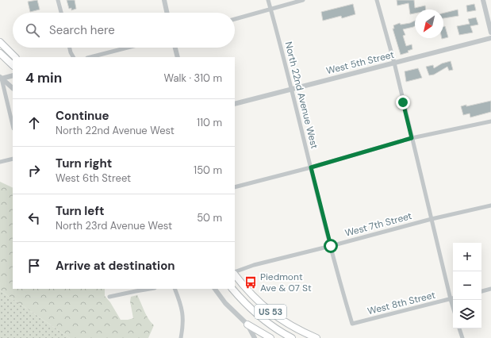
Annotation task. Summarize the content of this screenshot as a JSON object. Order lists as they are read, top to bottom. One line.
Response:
{"streets":{"highway":["US 53"],"street":["West 5th Street","North 22nd Avenue West","West 7th Street","West 8th Street"]},"crossings":[["West 5th Street","North 22nd Avenue West"],["North 22nd Avenue West","West 7th Street"],["North 22nd Avenue West","West 8th Street"]],"places":{"bus stop":["Piedmont Ave & 07 St"]},"north":"bottom left","page":{"search":"Search here","heading":["4 min","Walk · 310 m"],"list":[["Continue","North 22nd Avenue West","110 m"],["Turn right","West 6th Street","150 m"],["Turn left","North 23rd Avenue West","50 m"],"Arrive at destination"],"map_buttons":["+","−"]}}
